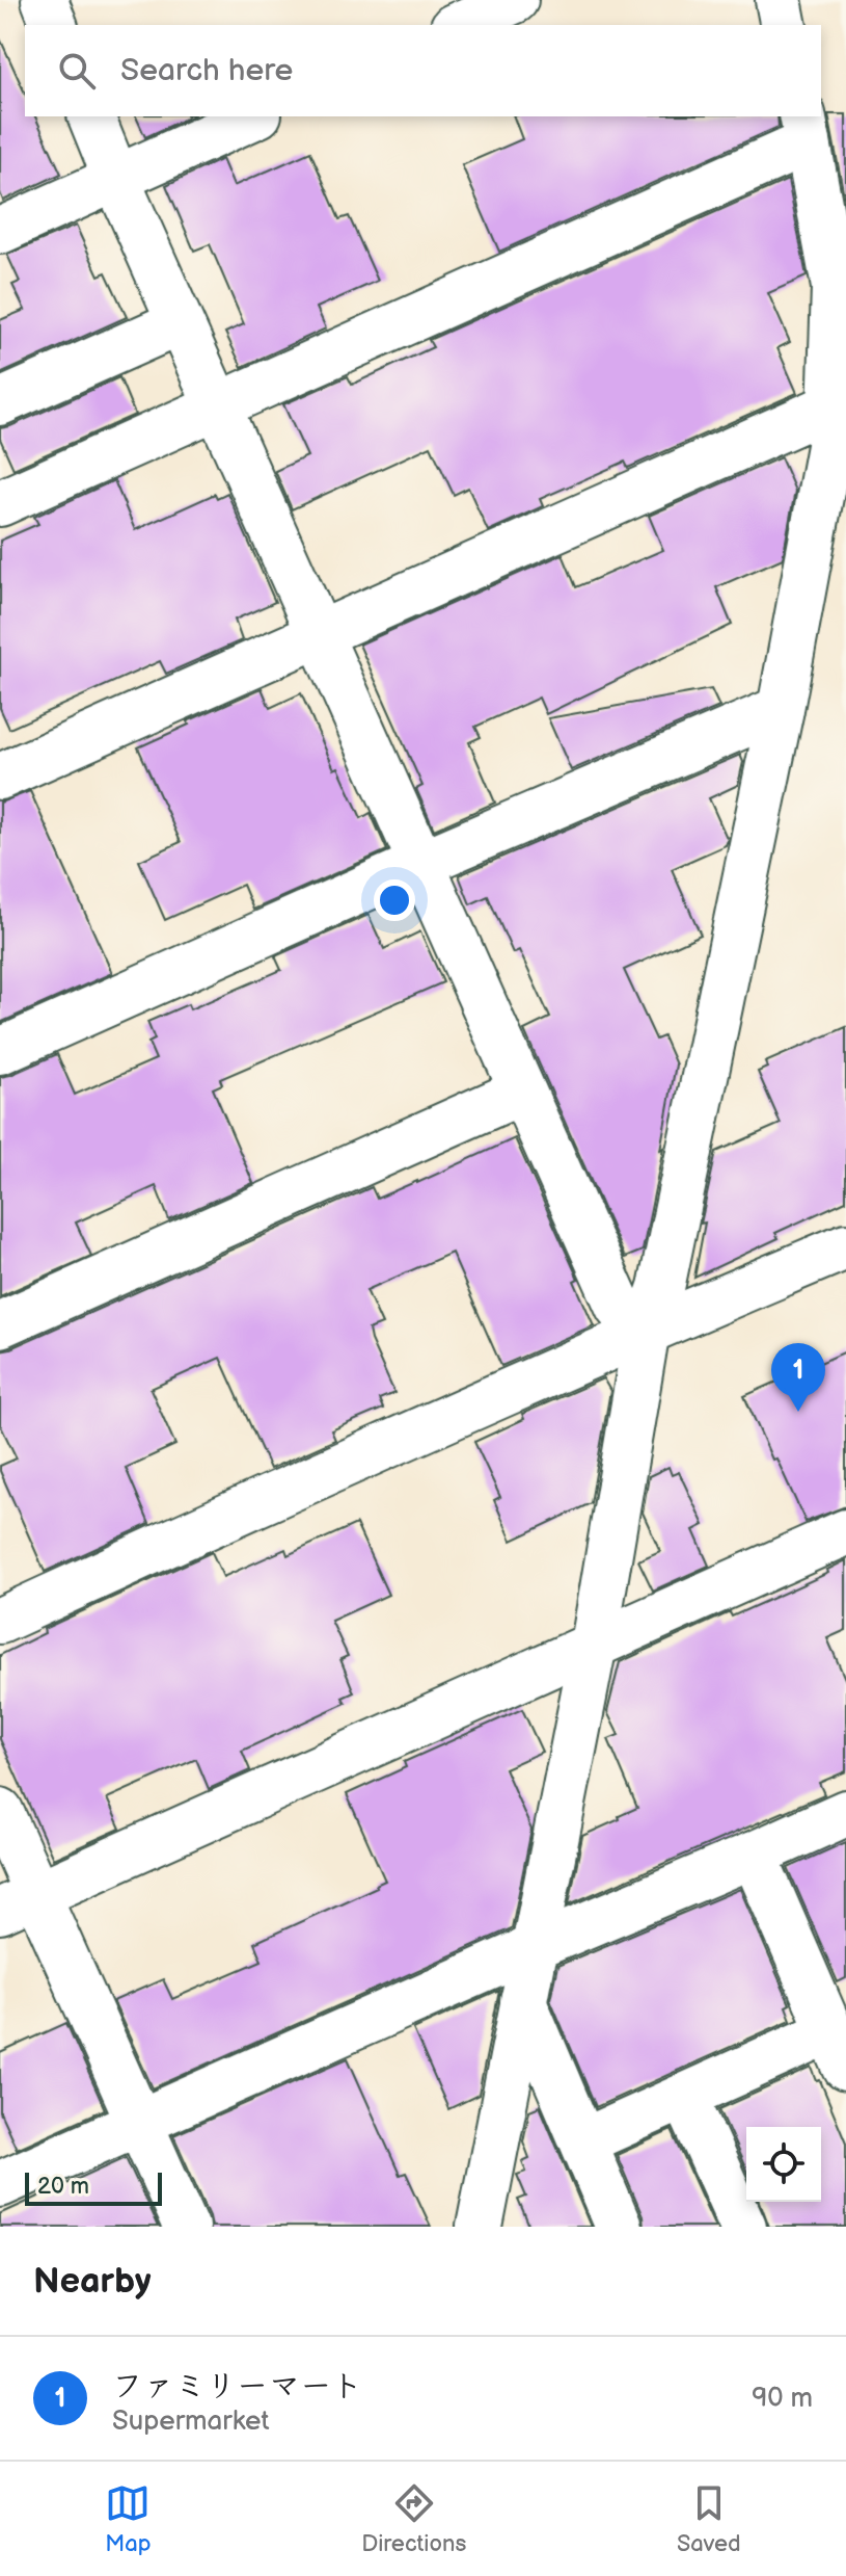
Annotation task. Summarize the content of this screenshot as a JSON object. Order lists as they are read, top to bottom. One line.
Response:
{"scale_bar":"20 m","page":{"search":"Search here","pins":"1","scale":"20 m","heading":"Nearby","list":[{"mark":"1","name":"ファミリーマート","note":"Supermarket","value":"90 m"}],"nav":["Map","Directions","Saved"]}}
